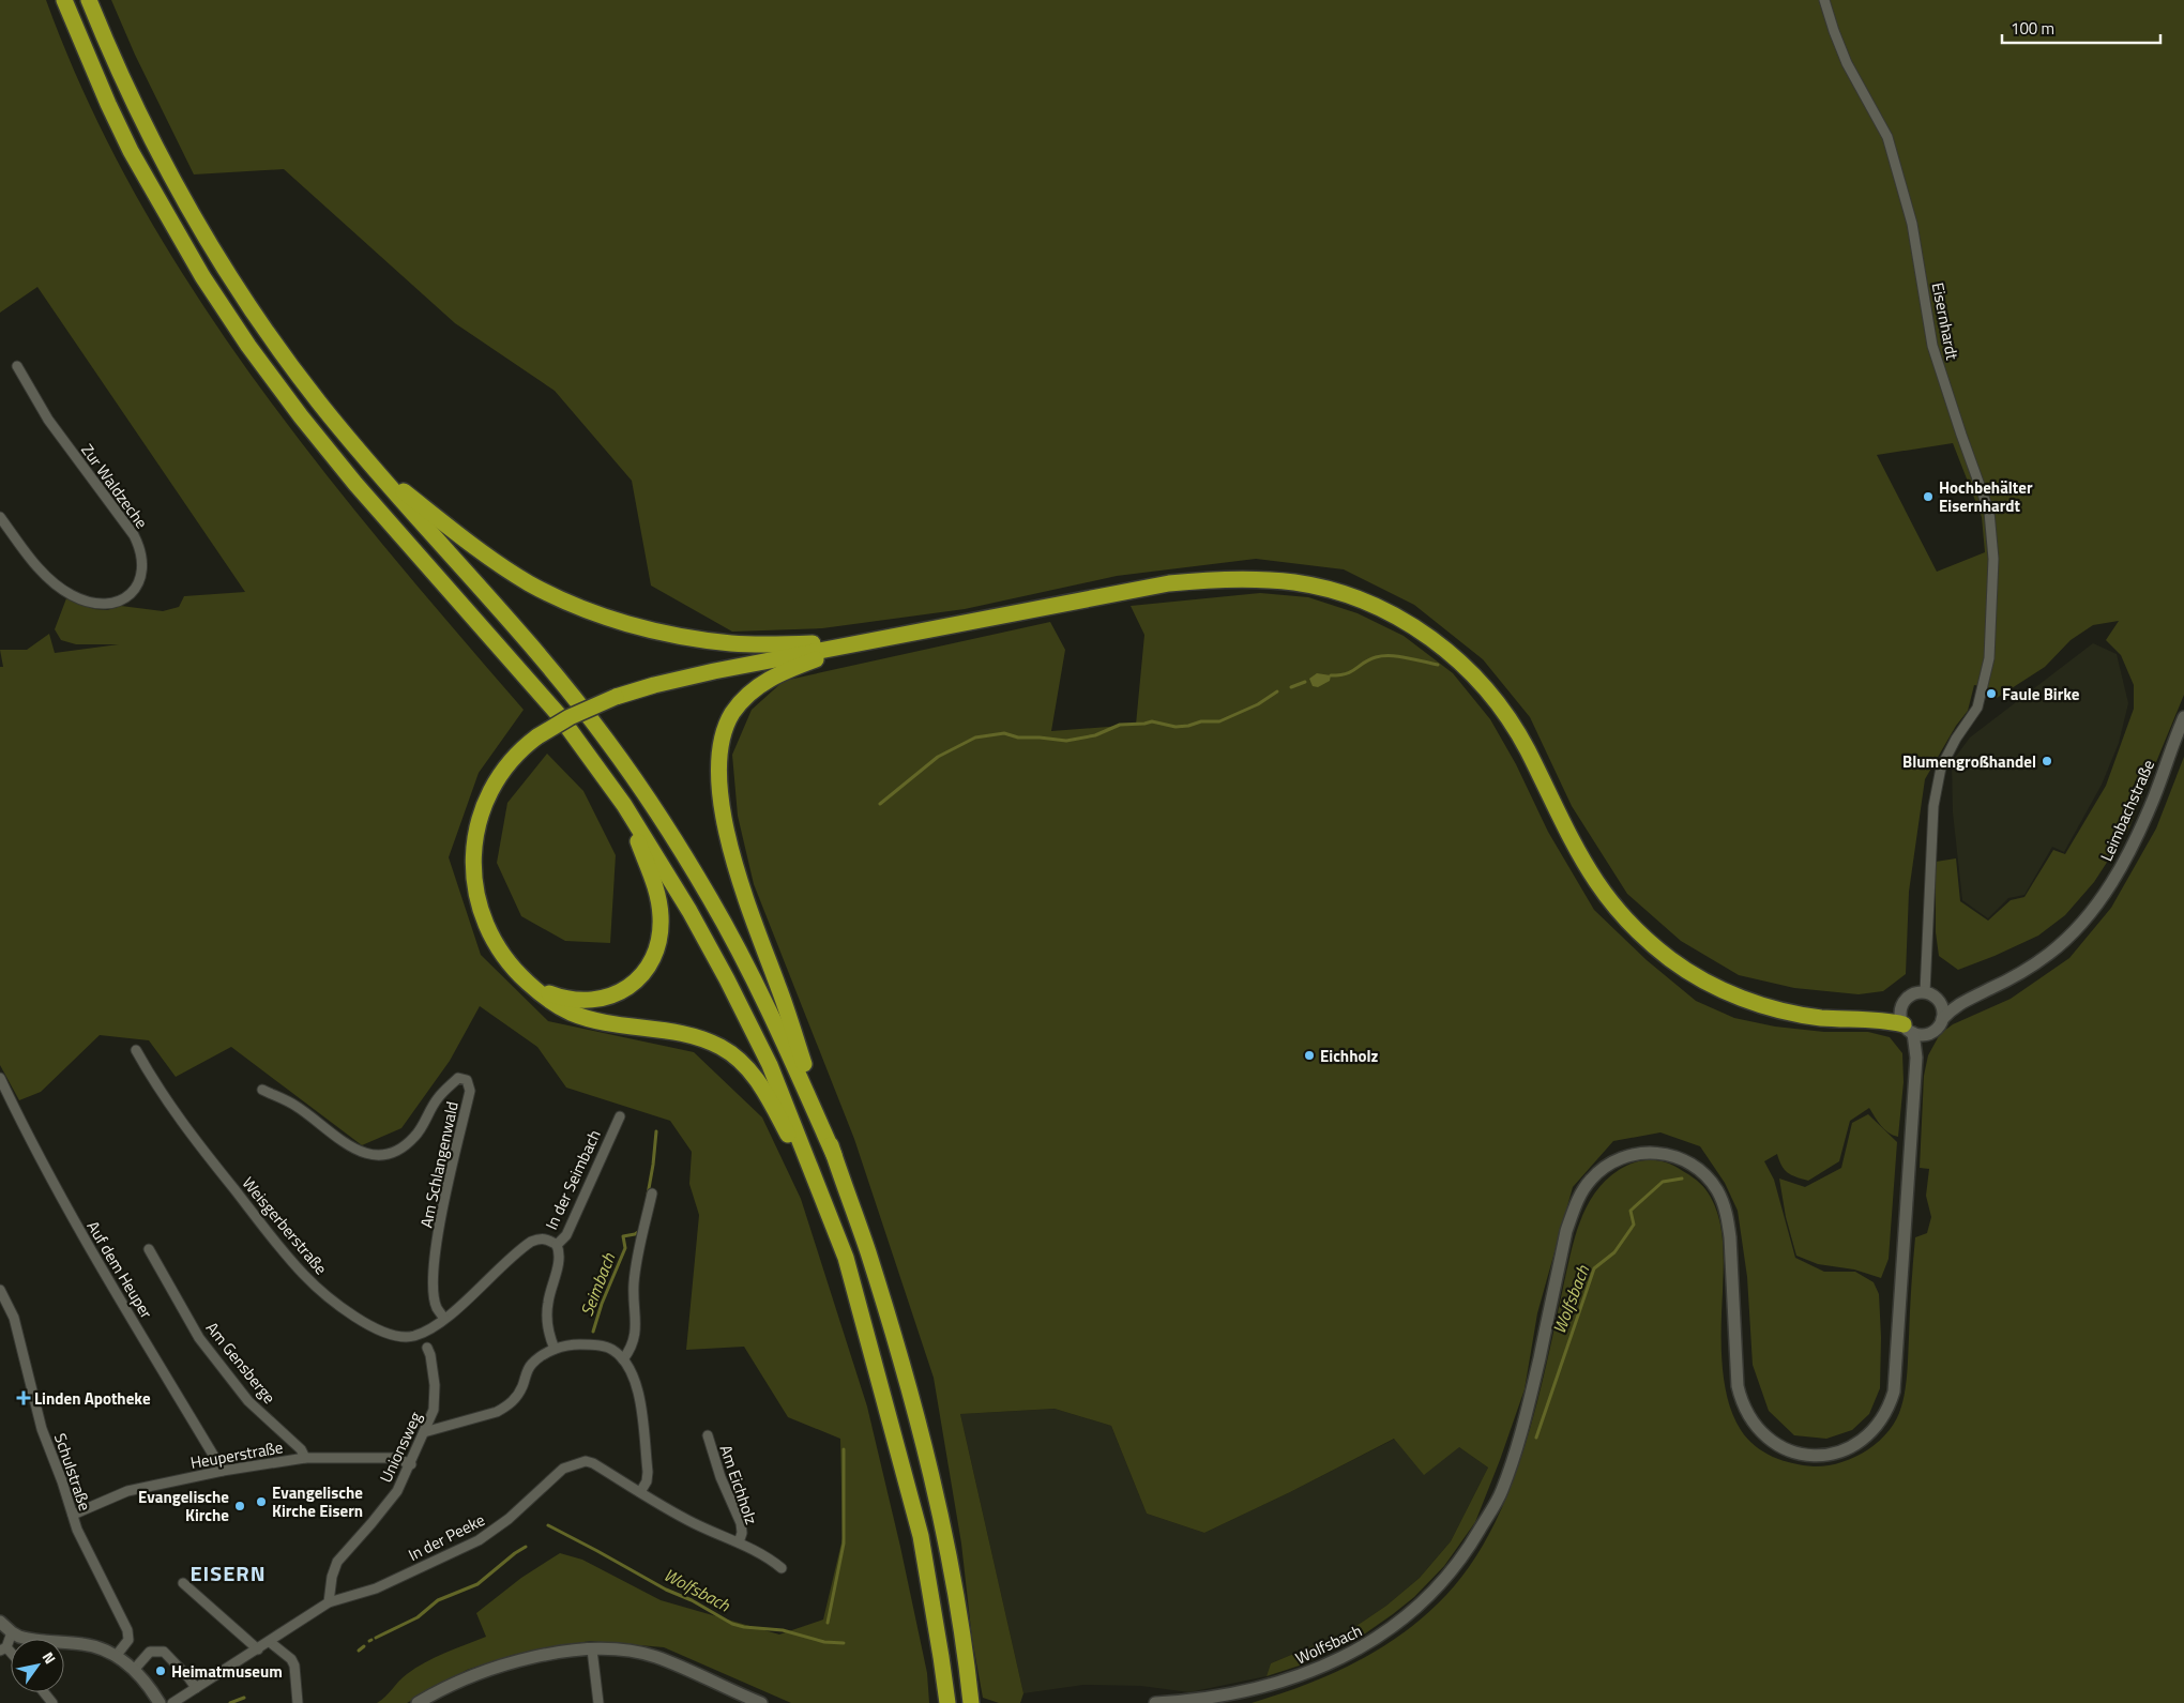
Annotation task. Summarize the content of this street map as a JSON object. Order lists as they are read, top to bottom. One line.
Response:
{"streets":{"main road":["Leimbachstraße","Wolfsbach"],"street":["Eisernhardt","Zur Waldzeche","Am Schlangenwald","In der Seimbach","Weisgerberstraße","Auf dem Heuper","Am Gensberge","Unionsweg","Heuperstraße","Schulstraße","Am Eichholz","In der Peeke"]},"crossings":[["Eisernhardt","Leimbachstraße"],["Eisernhardt","Wolfsbach"],["Leimbachstraße","Wolfsbach"],["Am Schlangenwald","Weisgerberstraße"],["In der Seimbach","Weisgerberstraße"],["Auf dem Heuper","Heuperstraße"],["Am Gensberge","Heuperstraße"],["Unionsweg","Heuperstraße"],["Unionsweg","In der Peeke"],["Heuperstraße","Schulstraße"],["Am Eichholz","In der Peeke"]],"districts":["EISERN"],"water":["Seimbach","Wolfsbach"],"places":{"other":["Hochbehälter Eisernhardt","Faule Birke","Blumengroßhandel","Eichholz","Evangelische Kirche Eisern","Evangelische Kirche","Heimatmuseum"],"health":["Linden Apotheke"]},"scale_bar":"100 m","north":"top right"}
